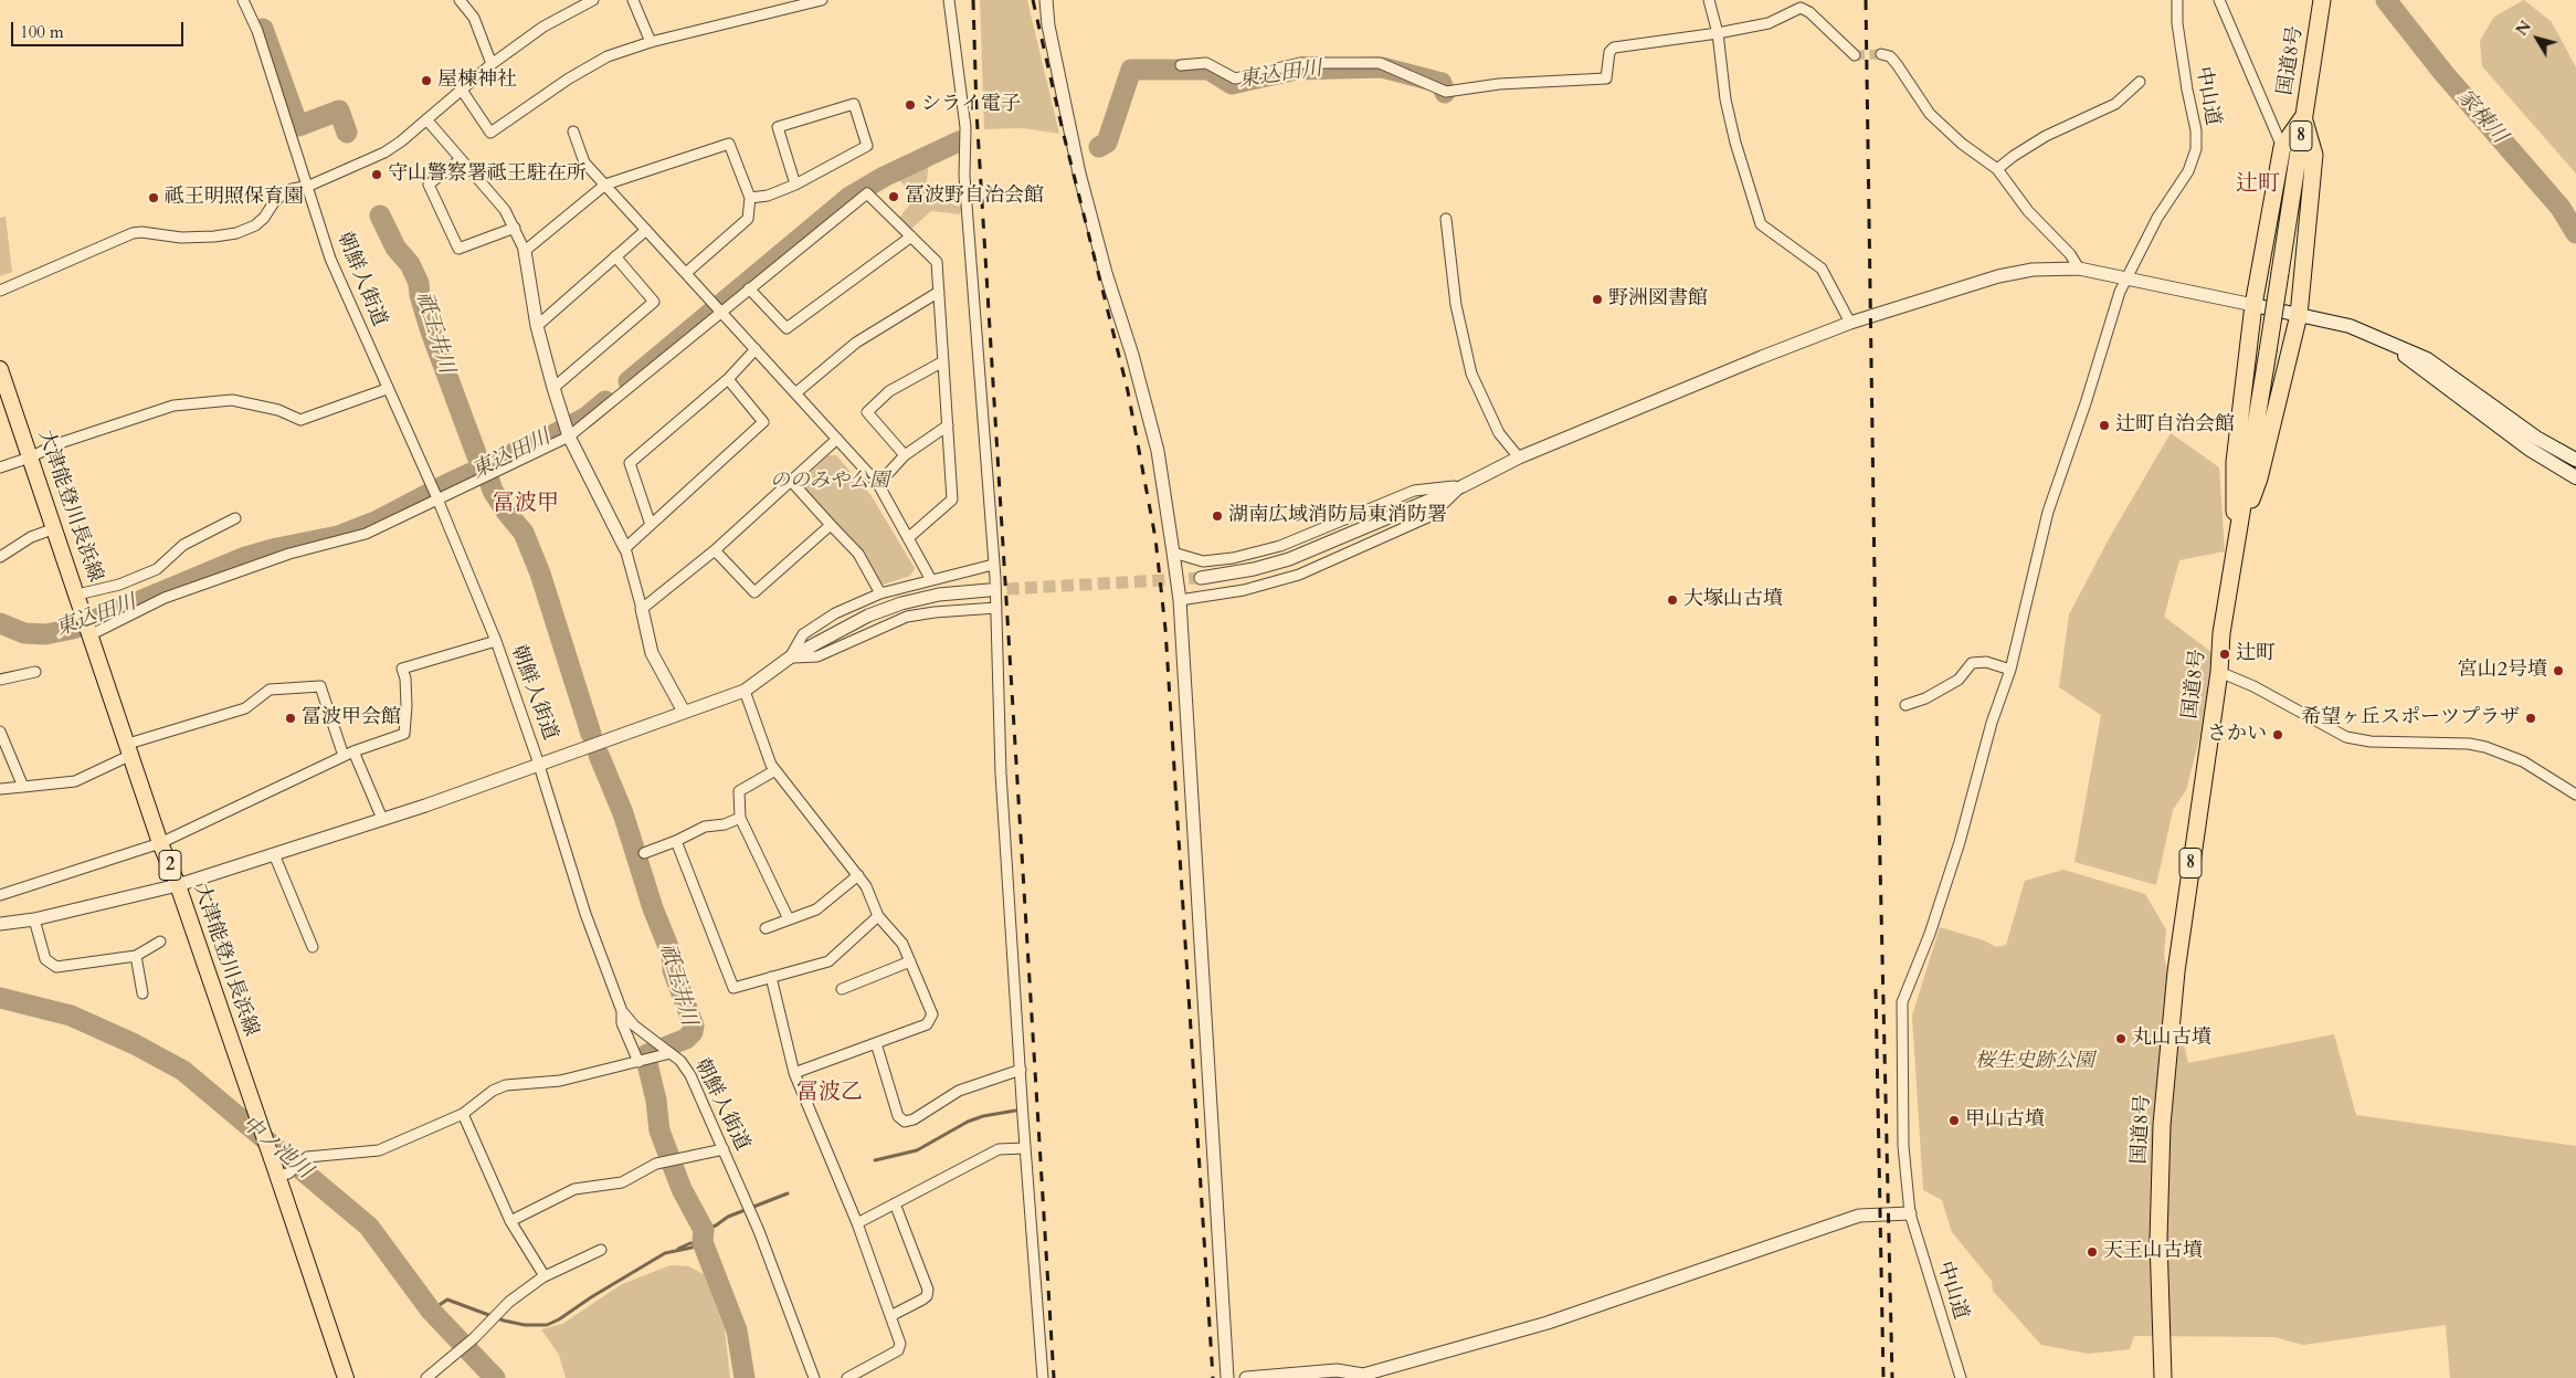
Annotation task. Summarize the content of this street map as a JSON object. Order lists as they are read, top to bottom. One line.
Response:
{"streets":{"highway":["国道8号","8"],"main road":["大津能登川長浜線","2"],"street":["中山道","朝鮮人街道"]},"districts":["辻町","冨波甲","冨波乙"],"water":["東込田川","家棟川","祇王井川","中ノ池川"],"parks":["ののみや公園","桜生史跡公園"],"places":["屋棟神社","シライ電子","守山警察署祗王駐在所","冨波野自治会館","祗王明照保育園","野洲図書館","辻町自治会館","湖南広域消防局東消防署","大塚山古墳","辻町","宮山2号墳","冨波甲会館","希望ヶ丘スポーツプラザ","さかい","丸山古墳","甲山古墳","天王山古墳"],"scale_bar":"100 m","north":"top left"}
